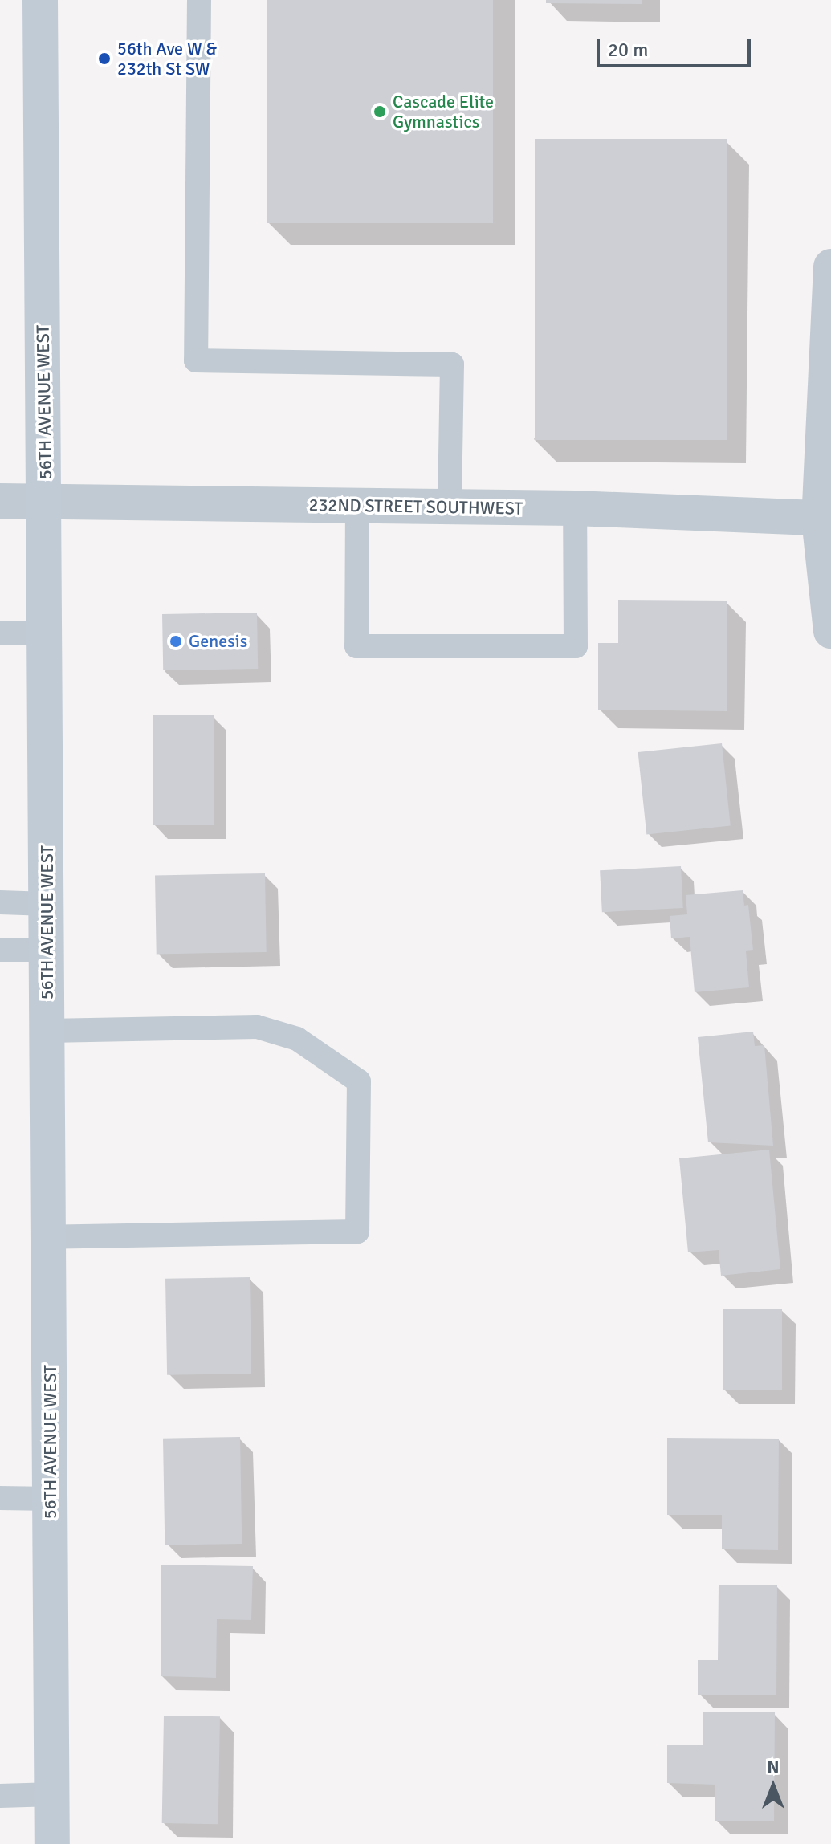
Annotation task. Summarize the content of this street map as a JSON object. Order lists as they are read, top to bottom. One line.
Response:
{"streets":{"main road":["56TH AVENUE WEST"],"street":["232ND STREET SOUTHWEST"]},"crossings":[["56TH AVENUE WEST","232ND STREET SOUTHWEST"]],"places":["56th Ave W & 232th St SW","Cascade Elite Gymnastics","Genesis"],"scale_bar":"20 m","north":"top"}
